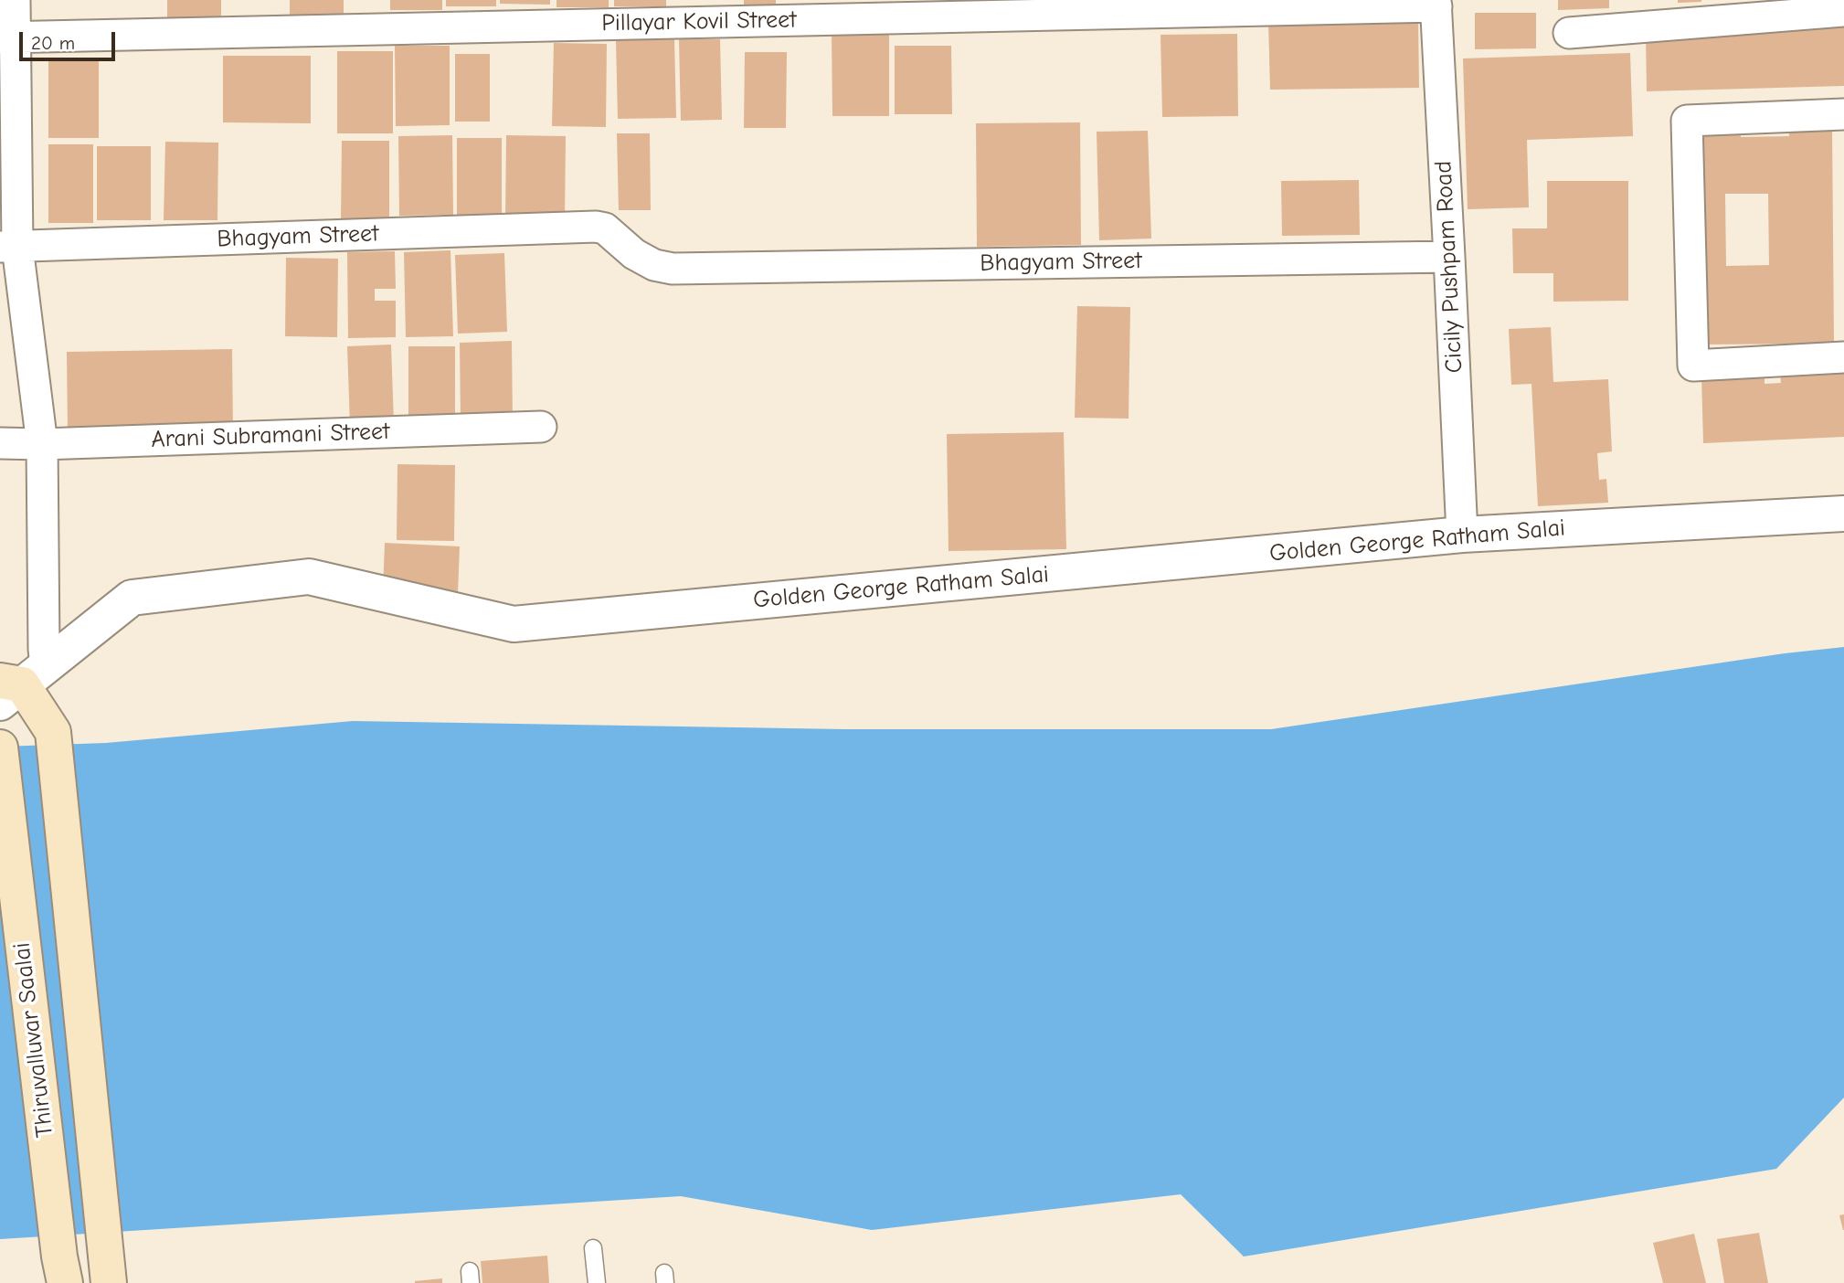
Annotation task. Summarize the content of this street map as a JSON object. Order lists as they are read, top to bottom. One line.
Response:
{"streets":{"main road":["Thiruvalluvar Saalai"],"street":["Pillayar Kovil Street","Bhagyam Street","Cicily Pushpam Road","Arani Subramani Street","Golden George Ratham Salai"]},"crossings":[["Pillayar Kovil Street","Cicily Pushpam Road"],["Bhagyam Street","Cicily Pushpam Road"],["Cicily Pushpam Road","Golden George Ratham Salai"]],"scale_bar":"20 m"}
